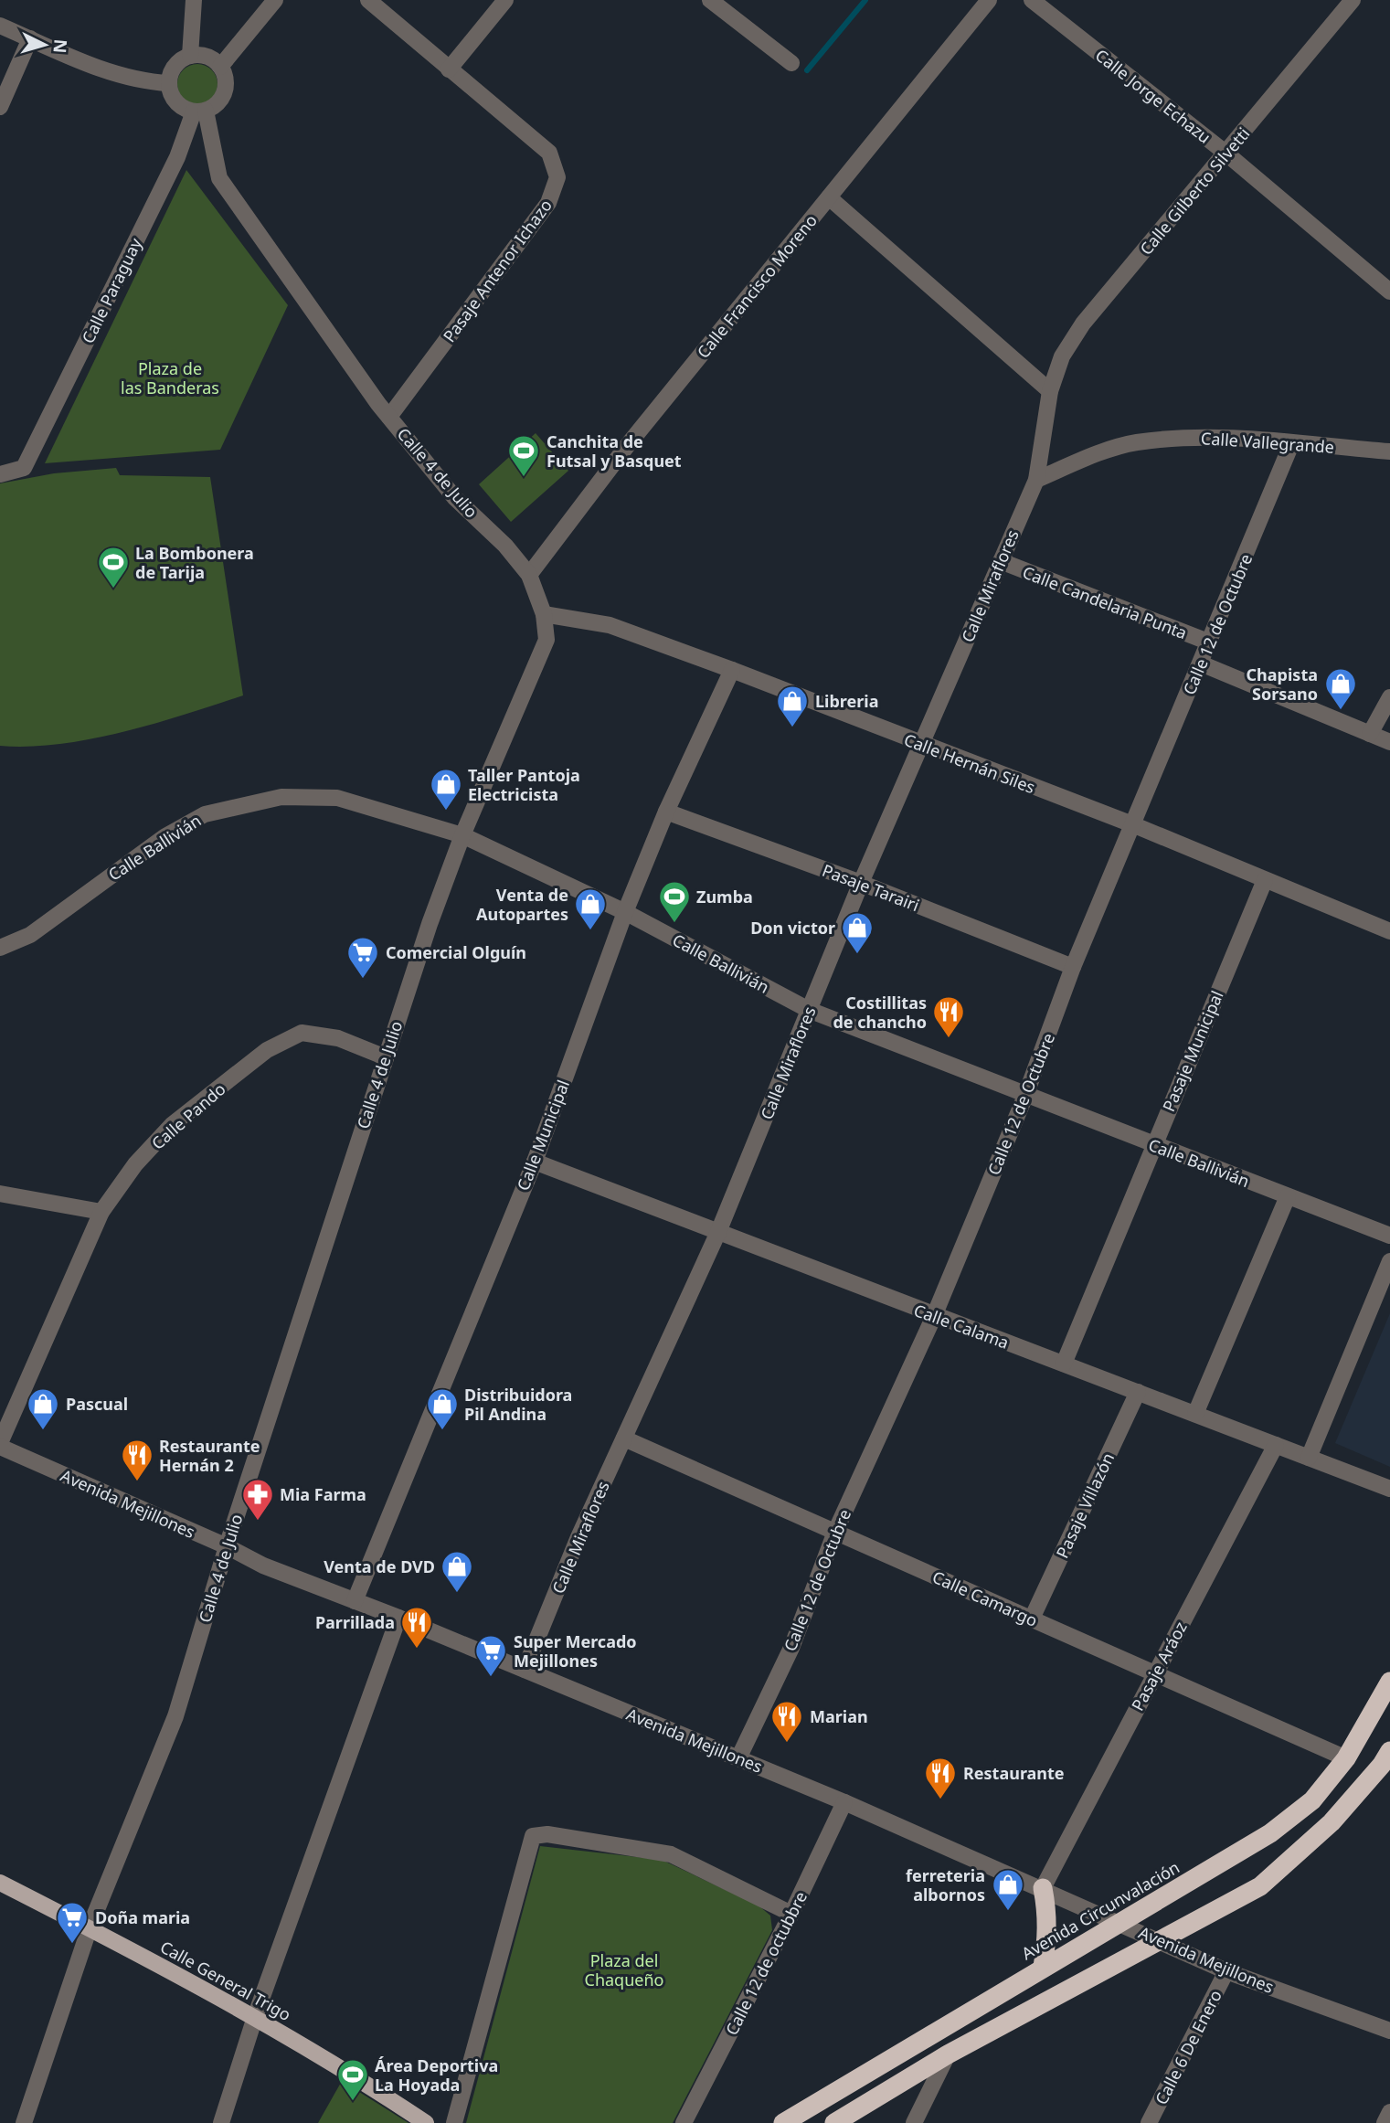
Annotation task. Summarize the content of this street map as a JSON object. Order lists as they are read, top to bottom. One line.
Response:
{"streets":{"highway":["Avenida Circunvalación"],"main road":["Calle General Trigo"],"street":["Calle Jorge Echazu","Calle Gilberto Silvetti","Pasaje Antenor Ichazo","Calle Francisco Moreno","Calle Paraguay","Calle Vallegrande","Calle 4 de Julio","Calle Miraflores","Calle Candelaria Punta","Calle 12 de Octubre","Calle Hernán Siles","Calle Ballivián","Pasaje Tarairi","Pasaje Municipal","Calle Pando","Calle Municipal","Calle Calama","Avenida Mejillones","Pasaje Villazón","Calle Camargo","Pasaje Aráoz","Calle 12 de octubbre","Calle 6 De Enero"]},"crossings":[["Calle Jorge Echazu","Calle Gilberto Silvetti"],["Calle Gilberto Silvetti","Calle Miraflores"],["Pasaje Antenor Ichazo","Calle 4 de Julio"],["Calle Francisco Moreno","Calle 4 de Julio"],["Calle Paraguay","Calle 4 de Julio"],["Calle Vallegrande","Calle Miraflores"],["Calle Vallegrande","Calle 12 de Octubre"],["Calle 4 de Julio","Calle Hernán Siles"],["Calle 4 de Julio","Calle Ballivián"],["Calle 4 de Julio","Calle Pando"],["Calle 4 de Julio","Avenida Mejillones"],["Calle 4 de Julio","Calle General Trigo"],["Calle Miraflores","Calle Candelaria Punta"],["Calle Miraflores","Calle Hernán Siles"],["Calle Miraflores","Calle Ballivián"],["Calle Miraflores","Pasaje Tarairi"],["Calle Miraflores","Calle Calama"],["Calle Miraflores","Avenida Mejillones"],["Calle Miraflores","Calle Camargo"],["Calle Candelaria Punta","Calle 12 de Octubre"],["Calle 12 de Octubre","Calle Hernán Siles"],["Calle 12 de Octubre","Calle Ballivián"],["Calle 12 de Octubre","Pasaje Tarairi"],["Calle 12 de Octubre","Calle Calama"],["Calle 12 de Octubre","Avenida Mejillones"],["Calle 12 de Octubre","Calle Camargo"],["Calle Hernán Siles","Pasaje Municipal"],["Calle Hernán Siles","Calle Municipal"],["Calle Ballivián","Pasaje Municipal"],["Calle Ballivián","Calle Municipal"],["Pasaje Tarairi","Calle Municipal"],["Pasaje Municipal","Calle Calama"],["Calle Pando","Avenida Mejillones"],["Calle Municipal","Calle Calama"],["Calle Municipal","Avenida Mejillones"],["Calle Calama","Pasaje Villazón"],["Calle Calama","Pasaje Aráoz"],["Avenida Mejillones","Pasaje Aráoz"],["Avenida Mejillones","Avenida Circunvalación"],["Avenida Mejillones","Calle 12 de octubbre"],["Avenida Mejillones","Calle 6 De Enero"],["Pasaje Villazón","Calle Camargo"],["Calle Camargo","Pasaje Aráoz"],["Calle Camargo","Avenida Circunvalación"]],"parks":["Plaza de las Banderas","Plaza del Chaqueño"],"places":{"sports":["Canchita de Futsal y Basquet","La Bombonera de Tarija","Zumba","Área Deportiva La Hoyada"],"shop":["Chapista Sorsano","Libreria","Taller Pantoja Electricista","Venta de Autopartes","Don victor","Pascual","Distribuidora Pil Andina","Venta de DVD","ferreteria albornos"],"supermarket":["Comercial Olguín","Super Mercado Mejillones","Doña maria"],"restaurant":["Costillitas de chancho","Restaurante Hernán 2","Parrillada","Marian","Restaurante"],"pharmacy":["Mia Farma"]},"north":"right"}
